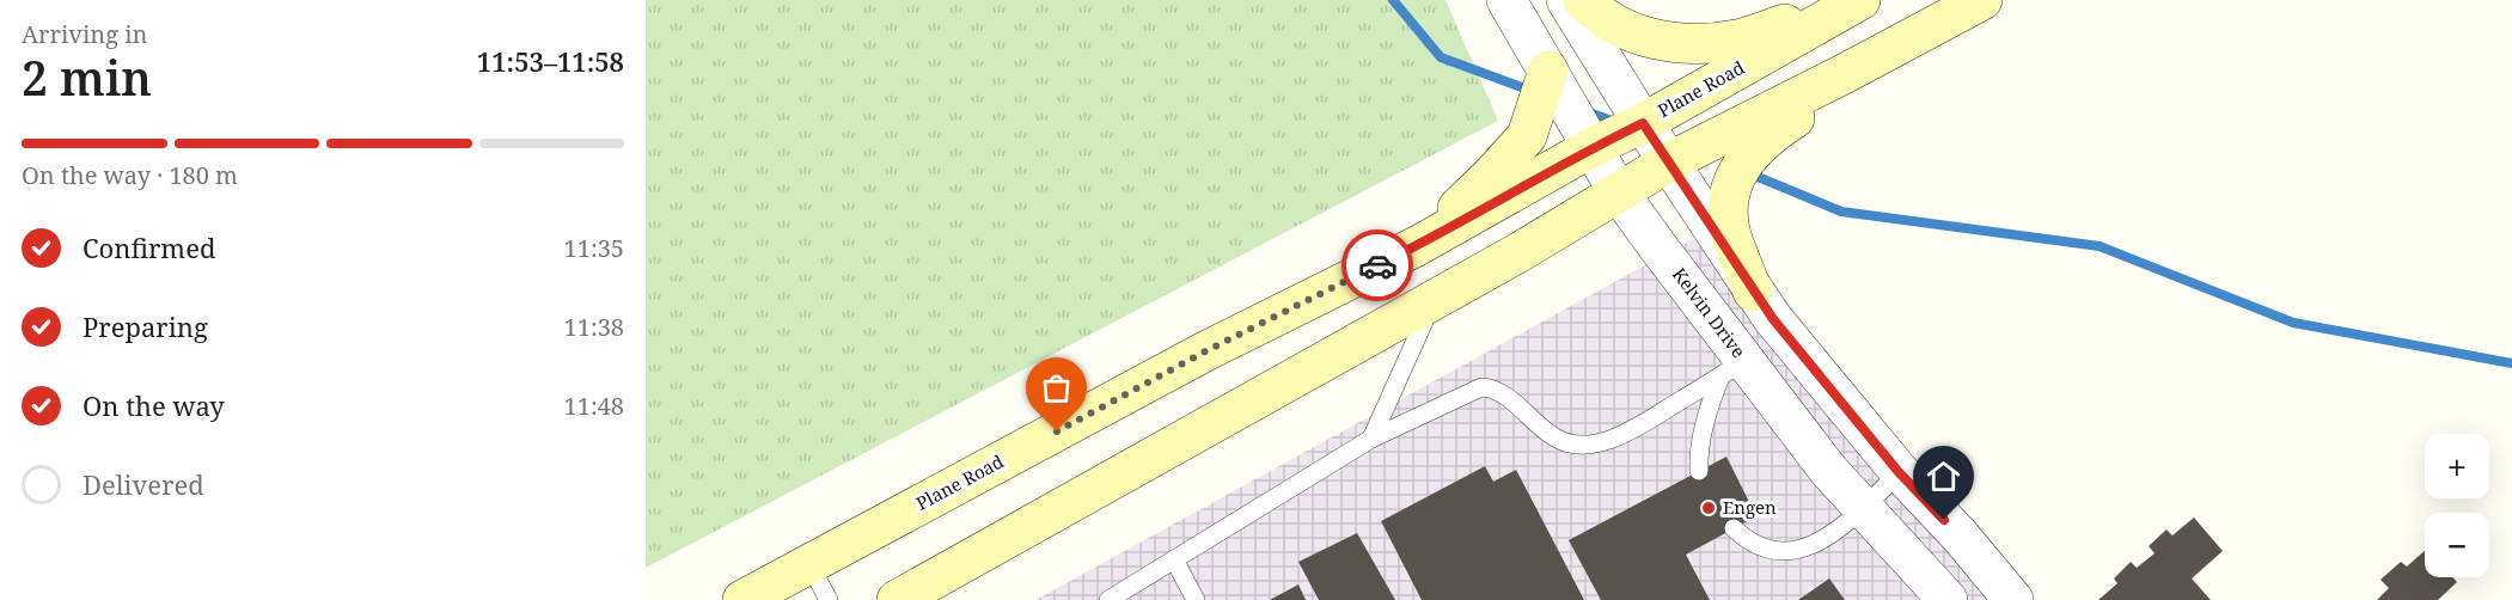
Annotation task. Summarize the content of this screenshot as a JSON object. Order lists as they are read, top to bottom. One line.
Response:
{"streets":{"main road":["Plane Road"],"street":["Kelvin Drive"]},"crossings":[["Plane Road","Kelvin Drive"]],"places":["Engen"],"page":{"heading":["2 min","Arriving in","11:53–11:58"],"bar":"On the way · 180 m","list":[["Confirmed","11:35"],["Preparing","11:38"],["On the way","11:48"],"Delivered"],"map_buttons":["+","−"]}}
